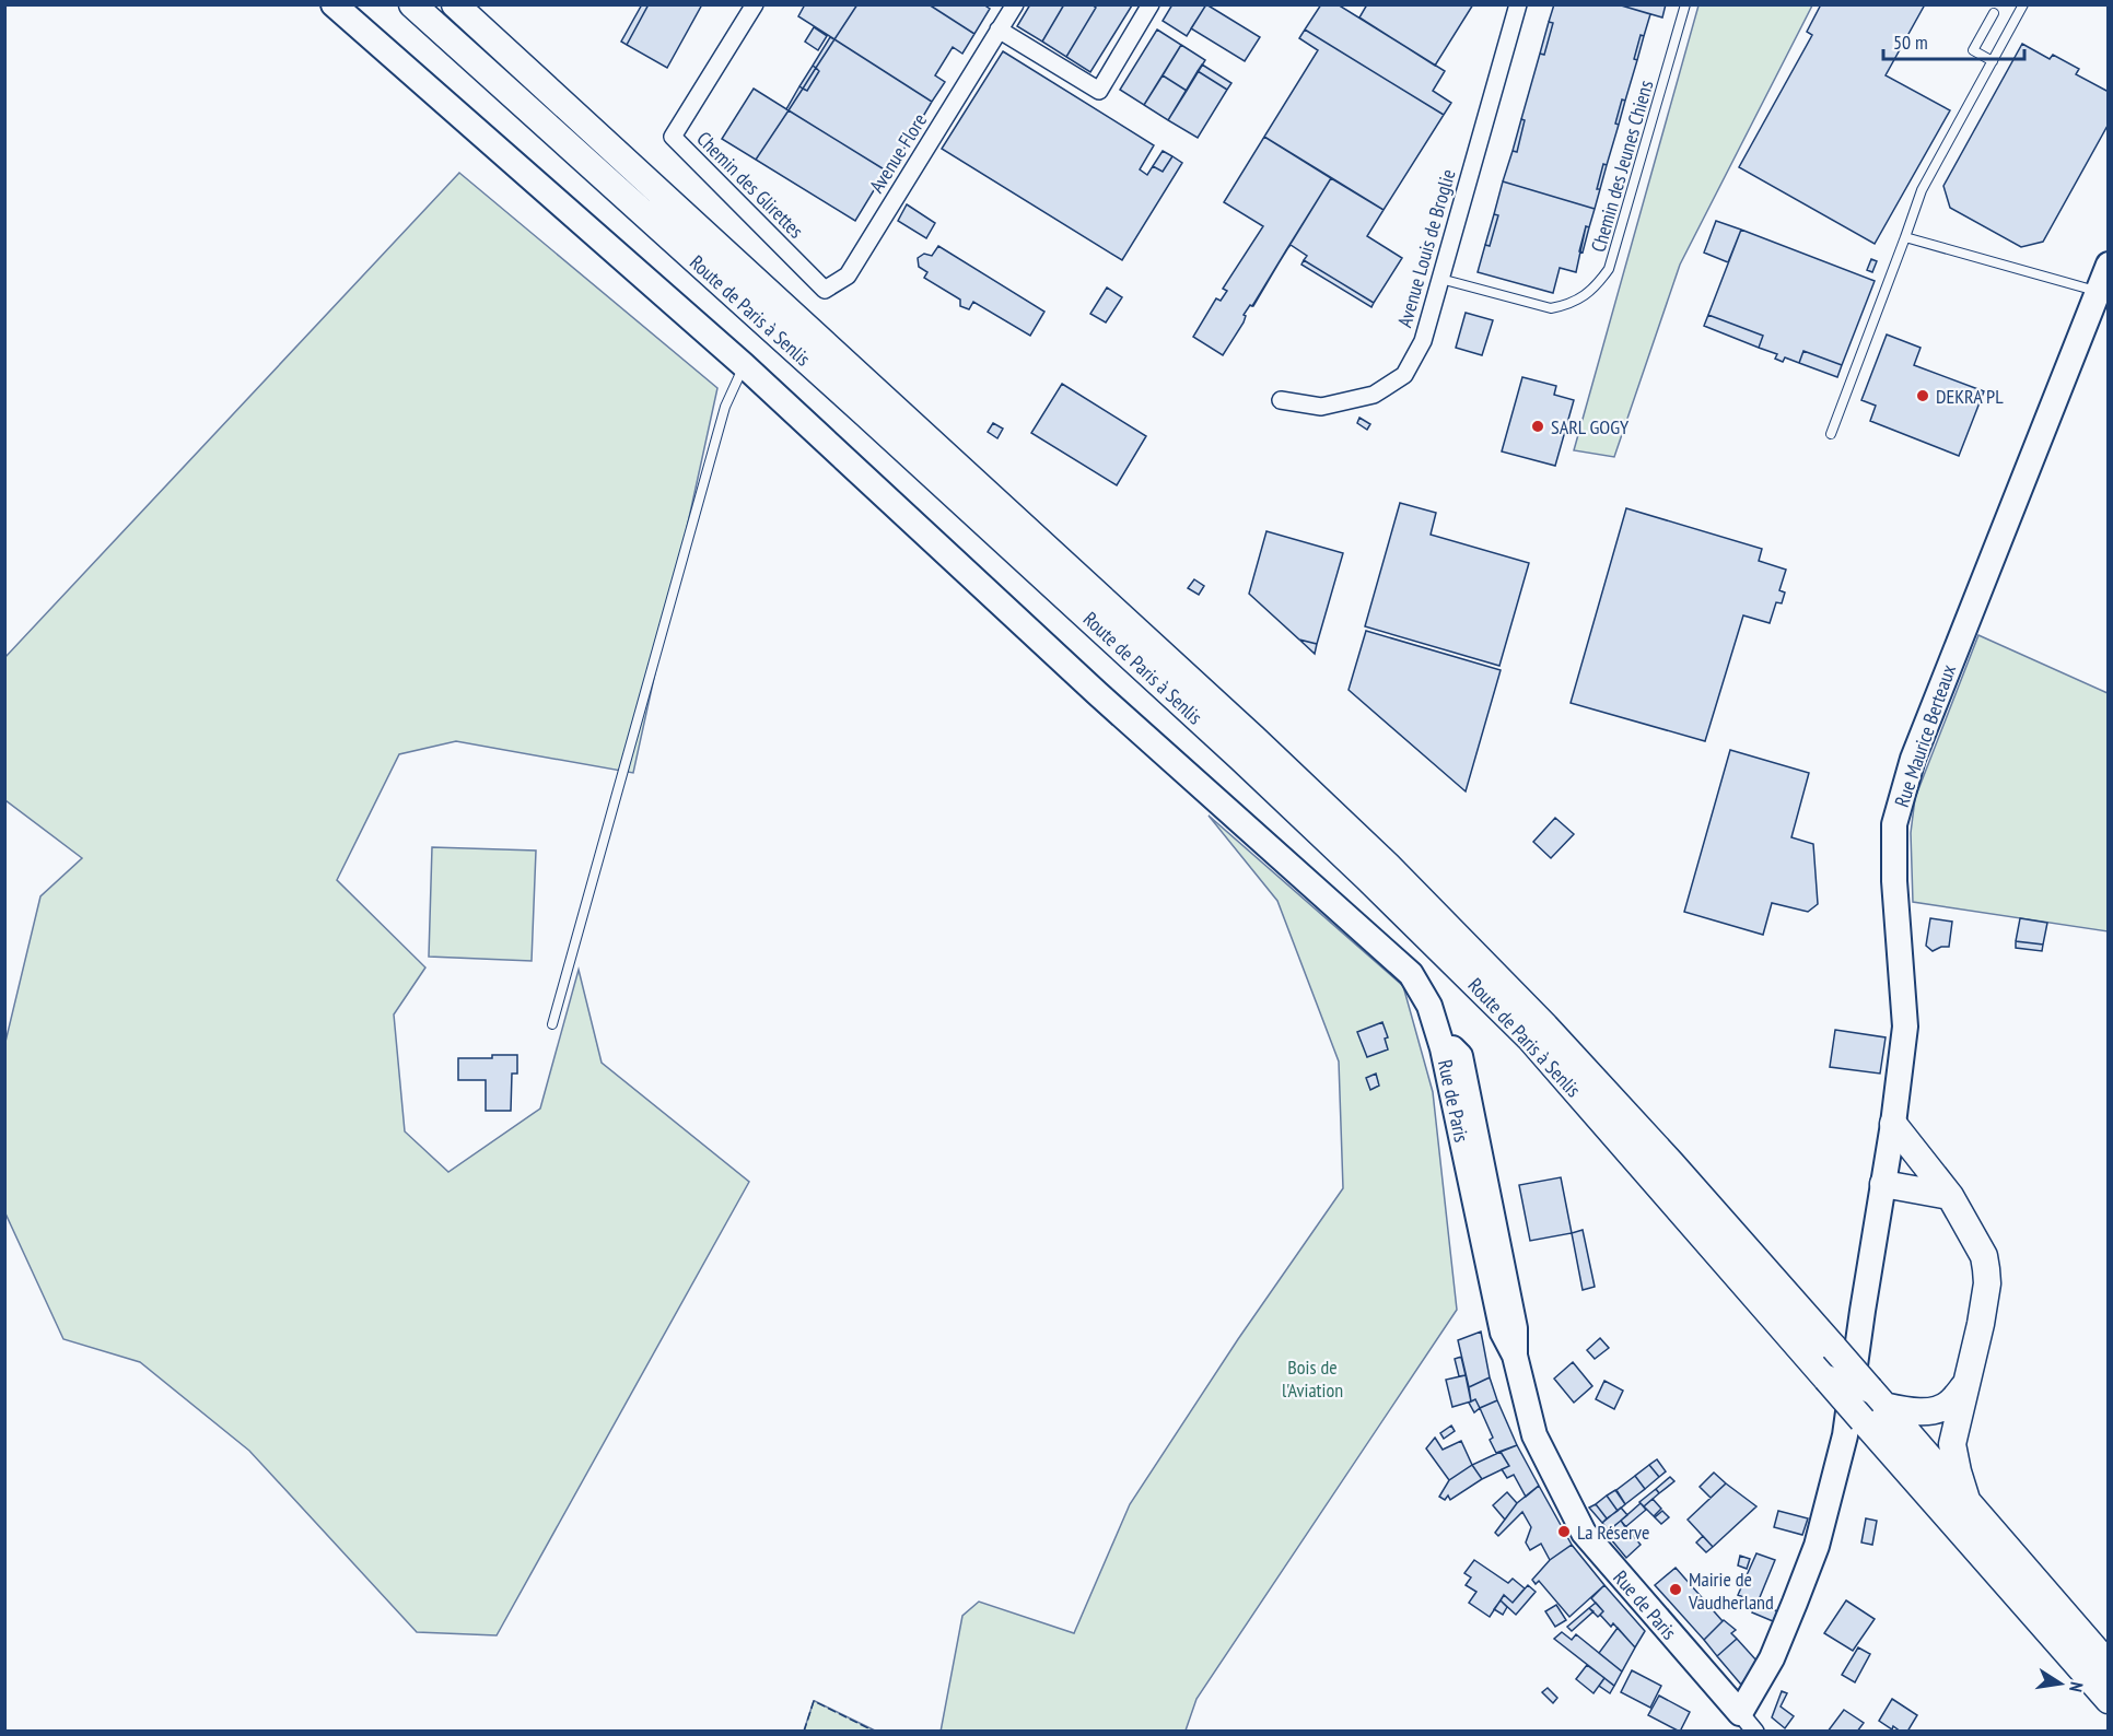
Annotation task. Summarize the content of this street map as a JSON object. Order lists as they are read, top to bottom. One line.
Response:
{"streets":{"main road":["Route de Paris à Senlis"],"street":["Avenue Flore","Chemin des Glirettes","Avenue Louis de Broglie","Rue Maurice Berteaux","Rue de Paris"],"lane":["Chemin des Jeunes Chiens"]},"crossings":[["Avenue Flore","Chemin des Glirettes"],["Chemin des Jeunes Chiens","Avenue Louis de Broglie"],["Route de Paris à Senlis","Rue Maurice Berteaux"],["Rue Maurice Berteaux","Rue de Paris"]],"parks":["Bois de l'Aviation"],"places":["DEKRA PL","SARL GOGY","La Réserve","Mairie de Vaudherland"],"scale_bar":"50 m","north":"right"}
